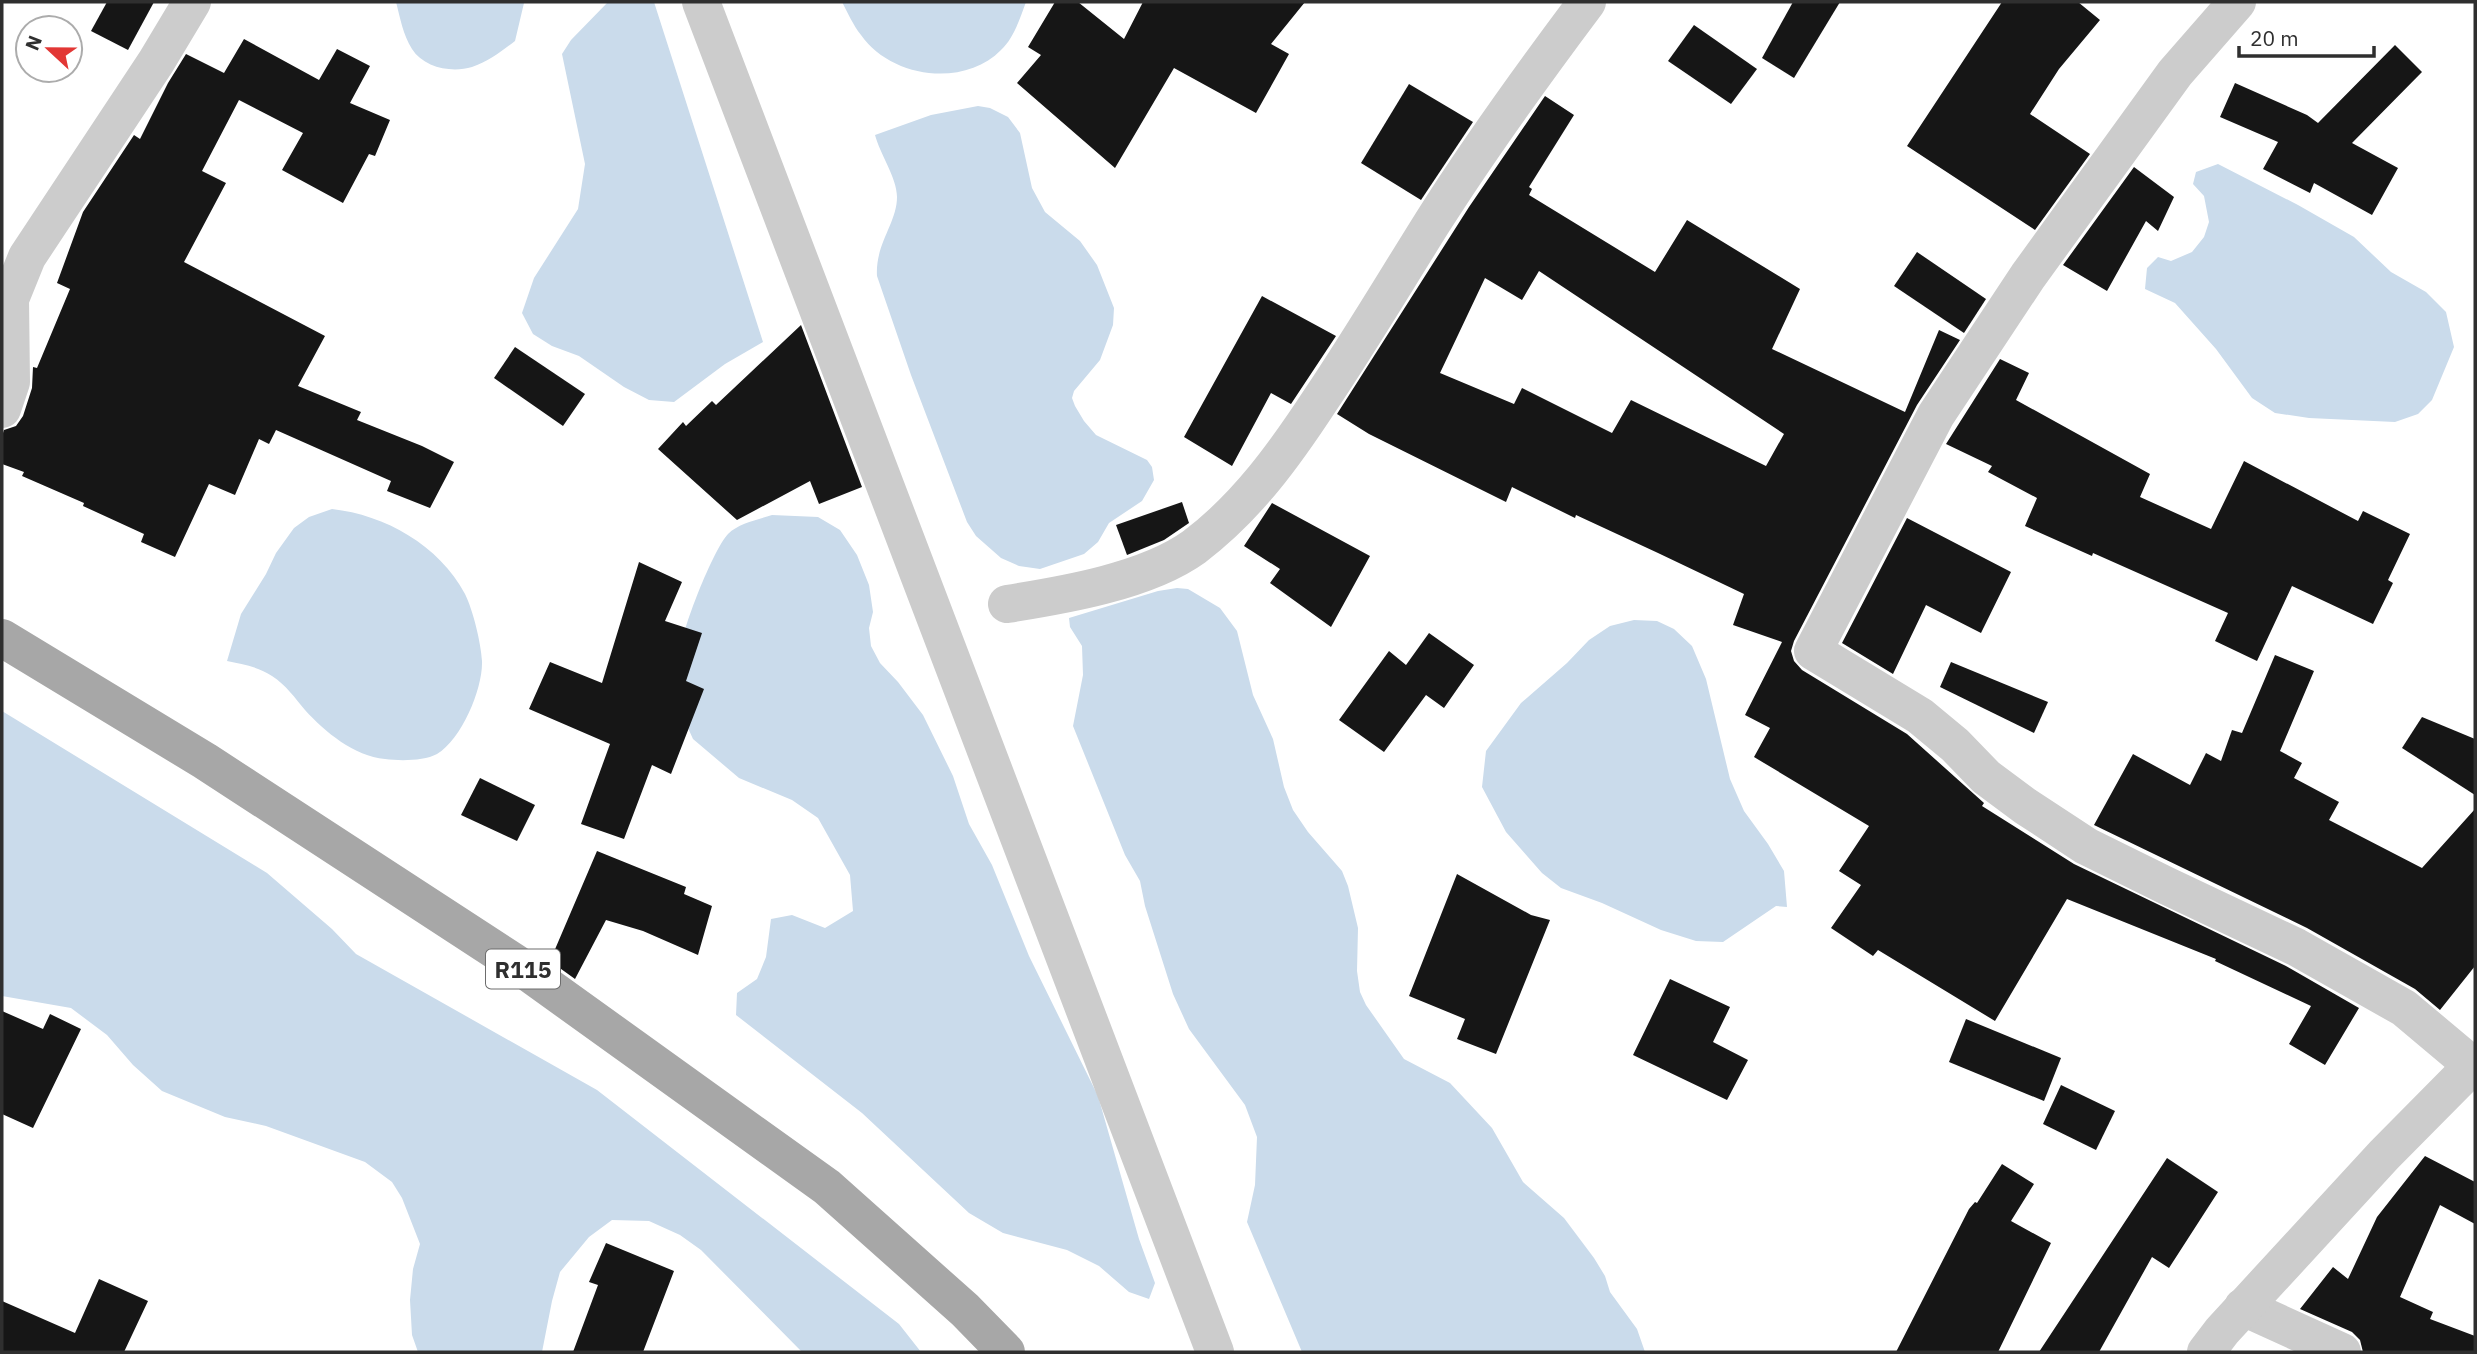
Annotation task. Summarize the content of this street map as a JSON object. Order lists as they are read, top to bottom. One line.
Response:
{"streets":{"main road":["R115"]},"scale_bar":"20 m","north":"left"}
